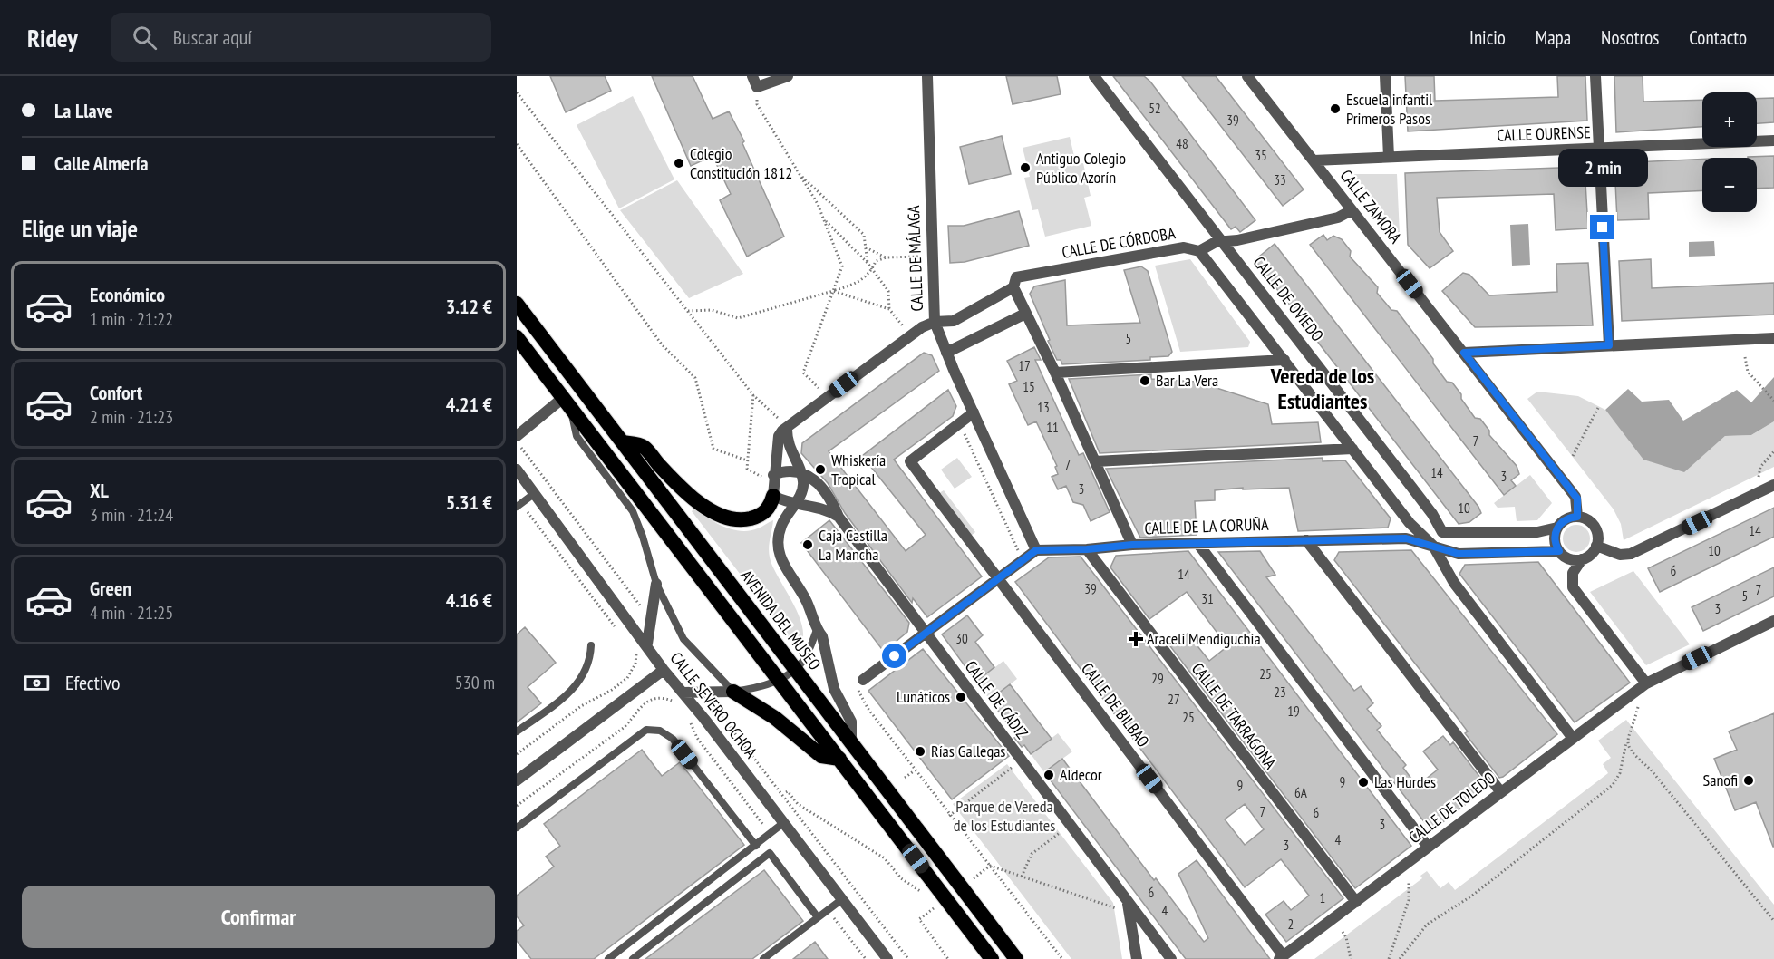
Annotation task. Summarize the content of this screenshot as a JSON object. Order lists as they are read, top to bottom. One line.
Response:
{"streets":{"highway":["AVENIDA DEL MUSEO"],"street":["CALLE OURENSE","CALLE ZAMORA","CALLE DE CÓRDOBA","CALLE DE MÁLAGA","CALLE DE OVIEDO","CALLE DE LA CORUÑA","CALLE DE CÁDIZ","CALLE SEVERO OCHOA","CALLE DE BILBAO","CALLE DE TARRAGONA","CALLE DE TOLEDO"]},"crossings":[["CALLE OURENSE","CALLE ZAMORA"],["CALLE ZAMORA","CALLE DE CÓRDOBA"],["CALLE ZAMORA","CALLE DE LA CORUÑA"],["CALLE DE CÓRDOBA","CALLE DE MÁLAGA"],["CALLE DE CÓRDOBA","CALLE DE OVIEDO"],["CALLE DE MÁLAGA","CALLE DE CÁDIZ"],["CALLE DE LA CORUÑA","CALLE DE TARRAGONA"],["CALLE DE BILBAO","CALLE DE TOLEDO"],["CALLE DE TARRAGONA","CALLE DE TOLEDO"]],"districts":["Vereda de los Estudiantes"],"parks":["Parque de Vereda de los Estudiantes"],"places":{"other":["Escuela infantil Primeros Pasos","Colegio Constitución 1812","Antiguo Colegio Público Azorín","Bar La Vera","Whiskería Tropical","Caja Castilla La Mancha","Lunáticos","Rías Gallegas","Aldecor","Sanofi","Las Hurdes"],"health":["Araceli Mendiguchia"]},"house_numbers":["52","39","48","35","33","5","17","15","13","11","7","7","14","3","3","10","14","10","6","14","39","7","5","31","3","30","25","29","23","27","19","25","9","9","6A","7","6","3","4","3","6","1","4","2"],"page":{"header":"Ridey","search":"Buscar aquí","nav":["Inicio","Mapa","Nosotros","Contacto"],"banner":["La Llave","Calle Almería"],"map_buttons":["+","−"],"bubble":"2 min","heading":"Elige un viaje","list":[{"name":"Económico","note":"1 min · 21:22","value":"3.12 €"},{"name":"Confort","note":"2 min · 21:23","value":"4.21 €"},{"name":"XL","note":"3 min · 21:24","value":"5.31 €"},{"name":"Green","note":"4 min · 21:25","value":"4.16 €"}],"pay":["Efectivo","530 m"],"buttons":"Confirmar"}}
